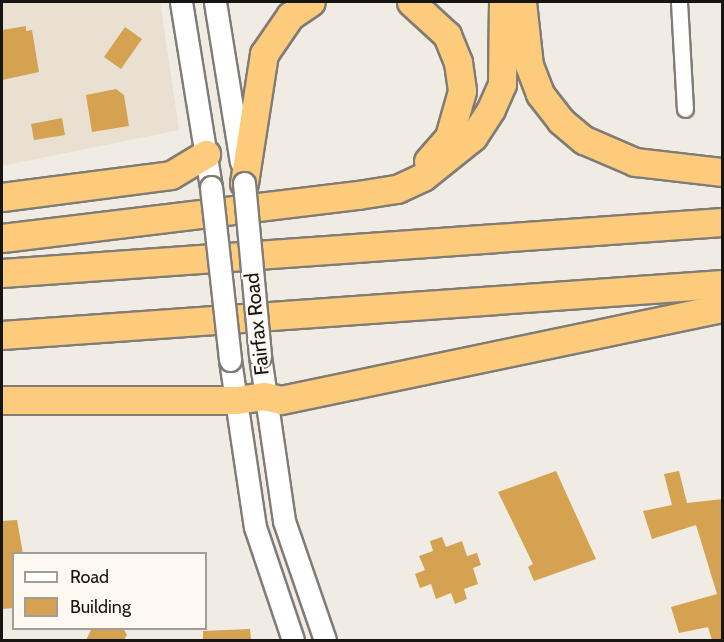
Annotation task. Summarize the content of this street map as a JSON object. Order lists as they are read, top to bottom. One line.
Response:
{"streets":{"main road":["Fairfax Road"]},"legend":["Road","Building"]}
